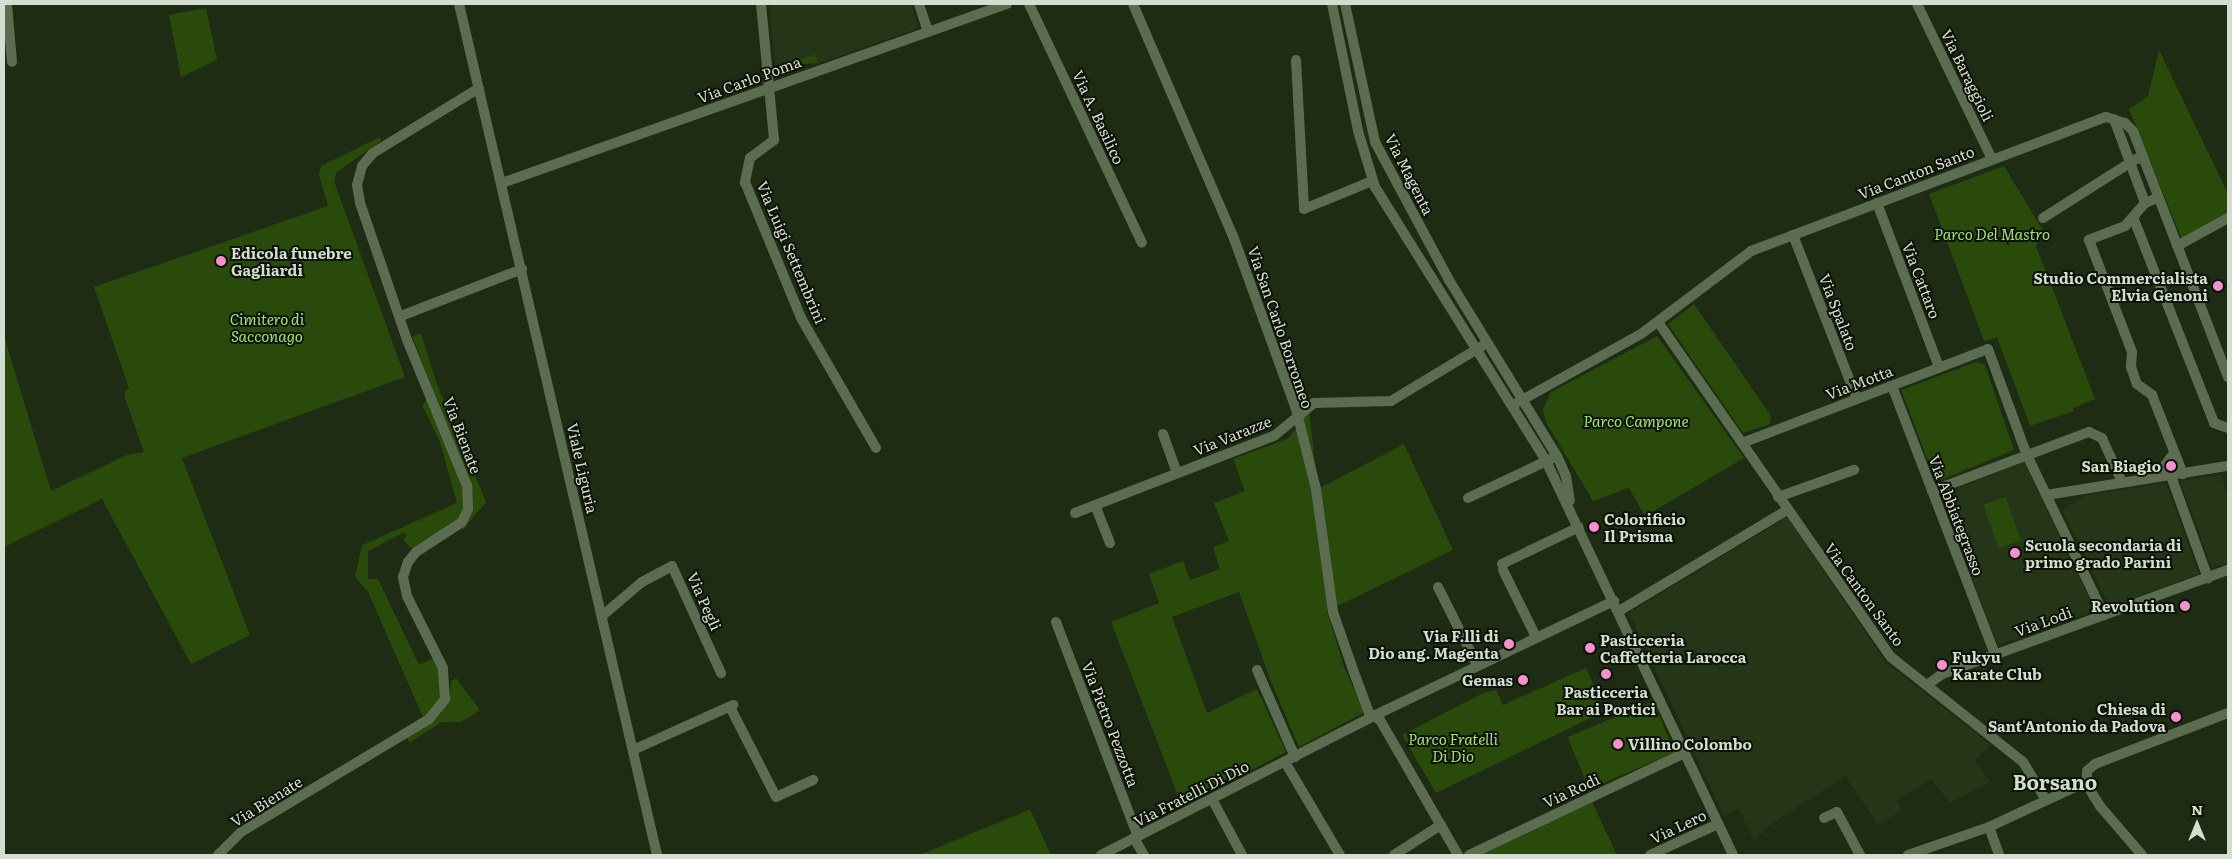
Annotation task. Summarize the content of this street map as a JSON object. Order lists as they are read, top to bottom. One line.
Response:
{"streets":{"street":["Via Baraggioli","Via Carlo Poma","Via A. Basilico","Via Canton Santo","Via Magenta","Via Luigi Settembrini","Via Cattaro","Via Spalato","Via San Carlo Borromeo","Via Motta","Via Bienate","Via Varazze","Viale Liguria","Via Abbiategrasso","Via Pegli","Via Lodi","Via Pietro Pezzotta","Via Rodi","Via Fratelli Di Dio","Via Lero"]},"crossings":[["Via Baraggioli","Via Canton Santo"],["Via Carlo Poma","Via Luigi Settembrini"],["Via Carlo Poma","Viale Liguria"],["Via Canton Santo","Via Magenta"],["Via Canton Santo","Via Cattaro"],["Via Canton Santo","Via Spalato"],["Via Canton Santo","Via Motta"],["Via Canton Santo","Via Lodi"],["Via Magenta","Via Varazze"],["Via Magenta","Via Rodi"],["Via Magenta","Via Fratelli Di Dio"],["Via Magenta","Via Lero"],["Via Cattaro","Via Motta"],["Via Spalato","Via Motta"],["Via San Carlo Borromeo","Via Varazze"],["Via San Carlo Borromeo","Via Fratelli Di Dio"],["Via Motta","Via Abbiategrasso"],["Via Bienate","Viale Liguria"],["Viale Liguria","Via Pegli"],["Via Abbiategrasso","Via Lodi"],["Via Pietro Pezzotta","Via Fratelli Di Dio"]],"districts":["Borsano"],"parks":["Parco Del Mastro","Cimitero di Sacconago","Parco Campone","Parco Fratelli Di Dio"],"places":["Edicola funebre Gagliardi","Studio Commercialista Elvia Genoni","San Biagio","Colorificio Il Prisma","Scuola secondaria di primo grado Parini","Revolution","Via F.lli di Dio ang. Magenta","Pasticceria Caffetteria Larocca","Fukyu Karate Club","Pasticceria Bar ai Portici","Gemas","Chiesa di Sant'Antonio da Padova","Villino Colombo"],"north":"top"}
